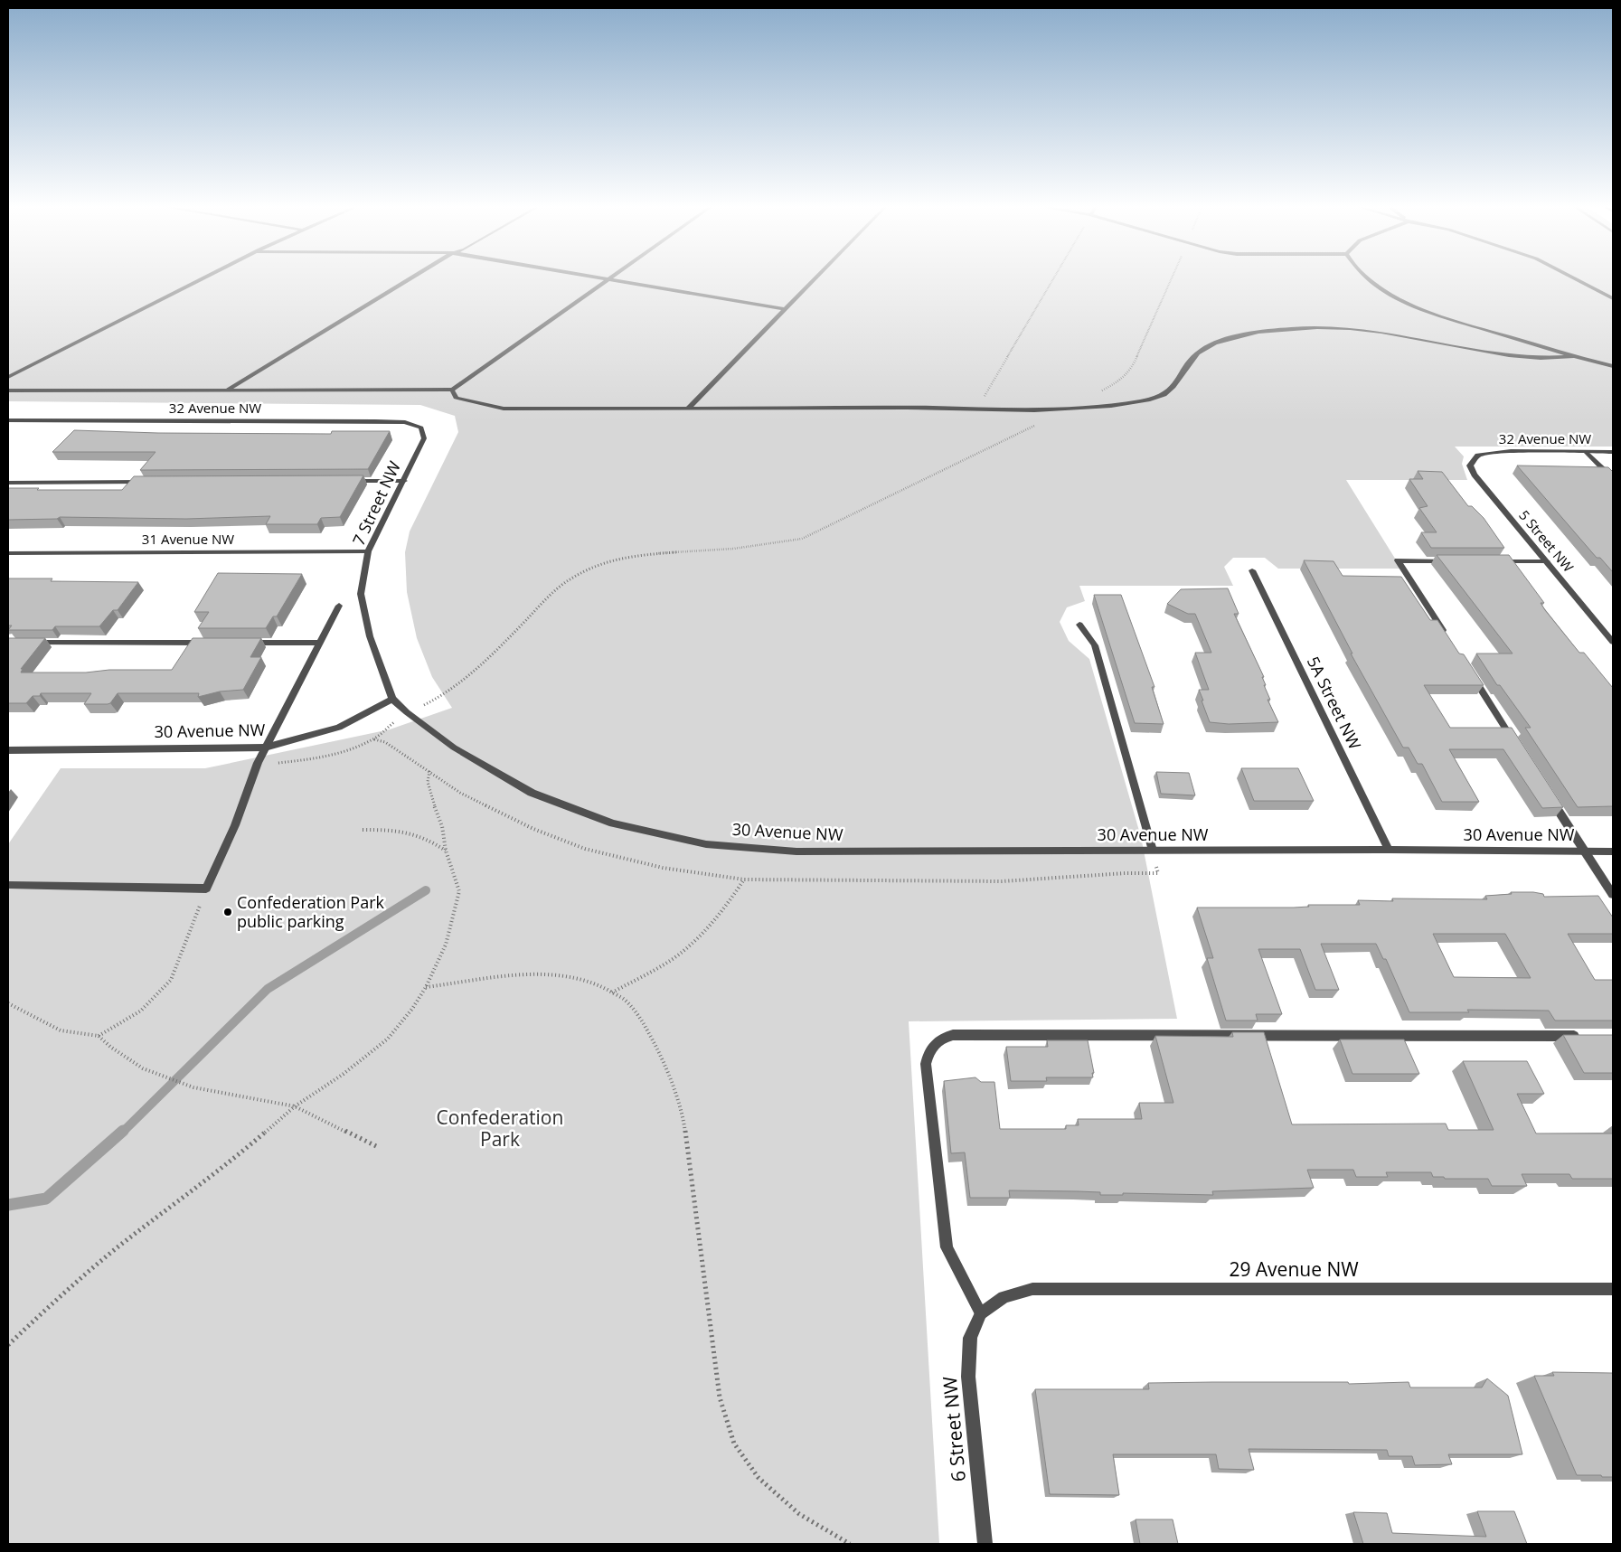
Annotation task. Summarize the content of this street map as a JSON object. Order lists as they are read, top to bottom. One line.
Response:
{"streets":{"street":["32 Avenue NW","7 Street NW","31 Avenue NW","5 Street NW","5A Street NW","30 Avenue NW","29 Avenue NW","6 Street NW"]},"crossings":[["32 Avenue NW","7 Street NW"],["32 Avenue NW","5 Street NW"],["7 Street NW","31 Avenue NW"],["7 Street NW","30 Avenue NW"],["5A Street NW","30 Avenue NW"],["29 Avenue NW","6 Street NW"]],"parks":["Confederation Park"],"places":["Confederation Park public parking"]}
